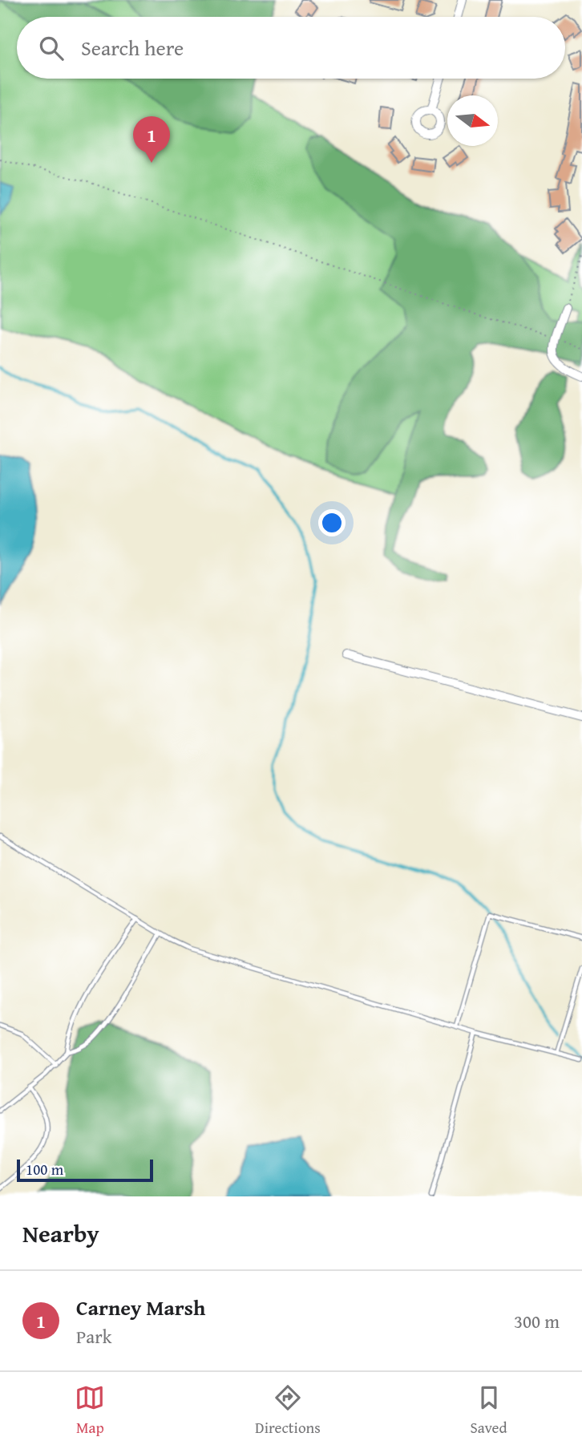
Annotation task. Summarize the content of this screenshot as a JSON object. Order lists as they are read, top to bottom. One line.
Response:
{"scale_bar":"100 m","north":"right","page":{"search":"Search here","pins":"1","scale":"100 m","heading":"Nearby","list":[{"mark":"1","name":"Carney Marsh","note":"Park","value":"300 m"}],"nav":["Map","Directions","Saved"]}}
